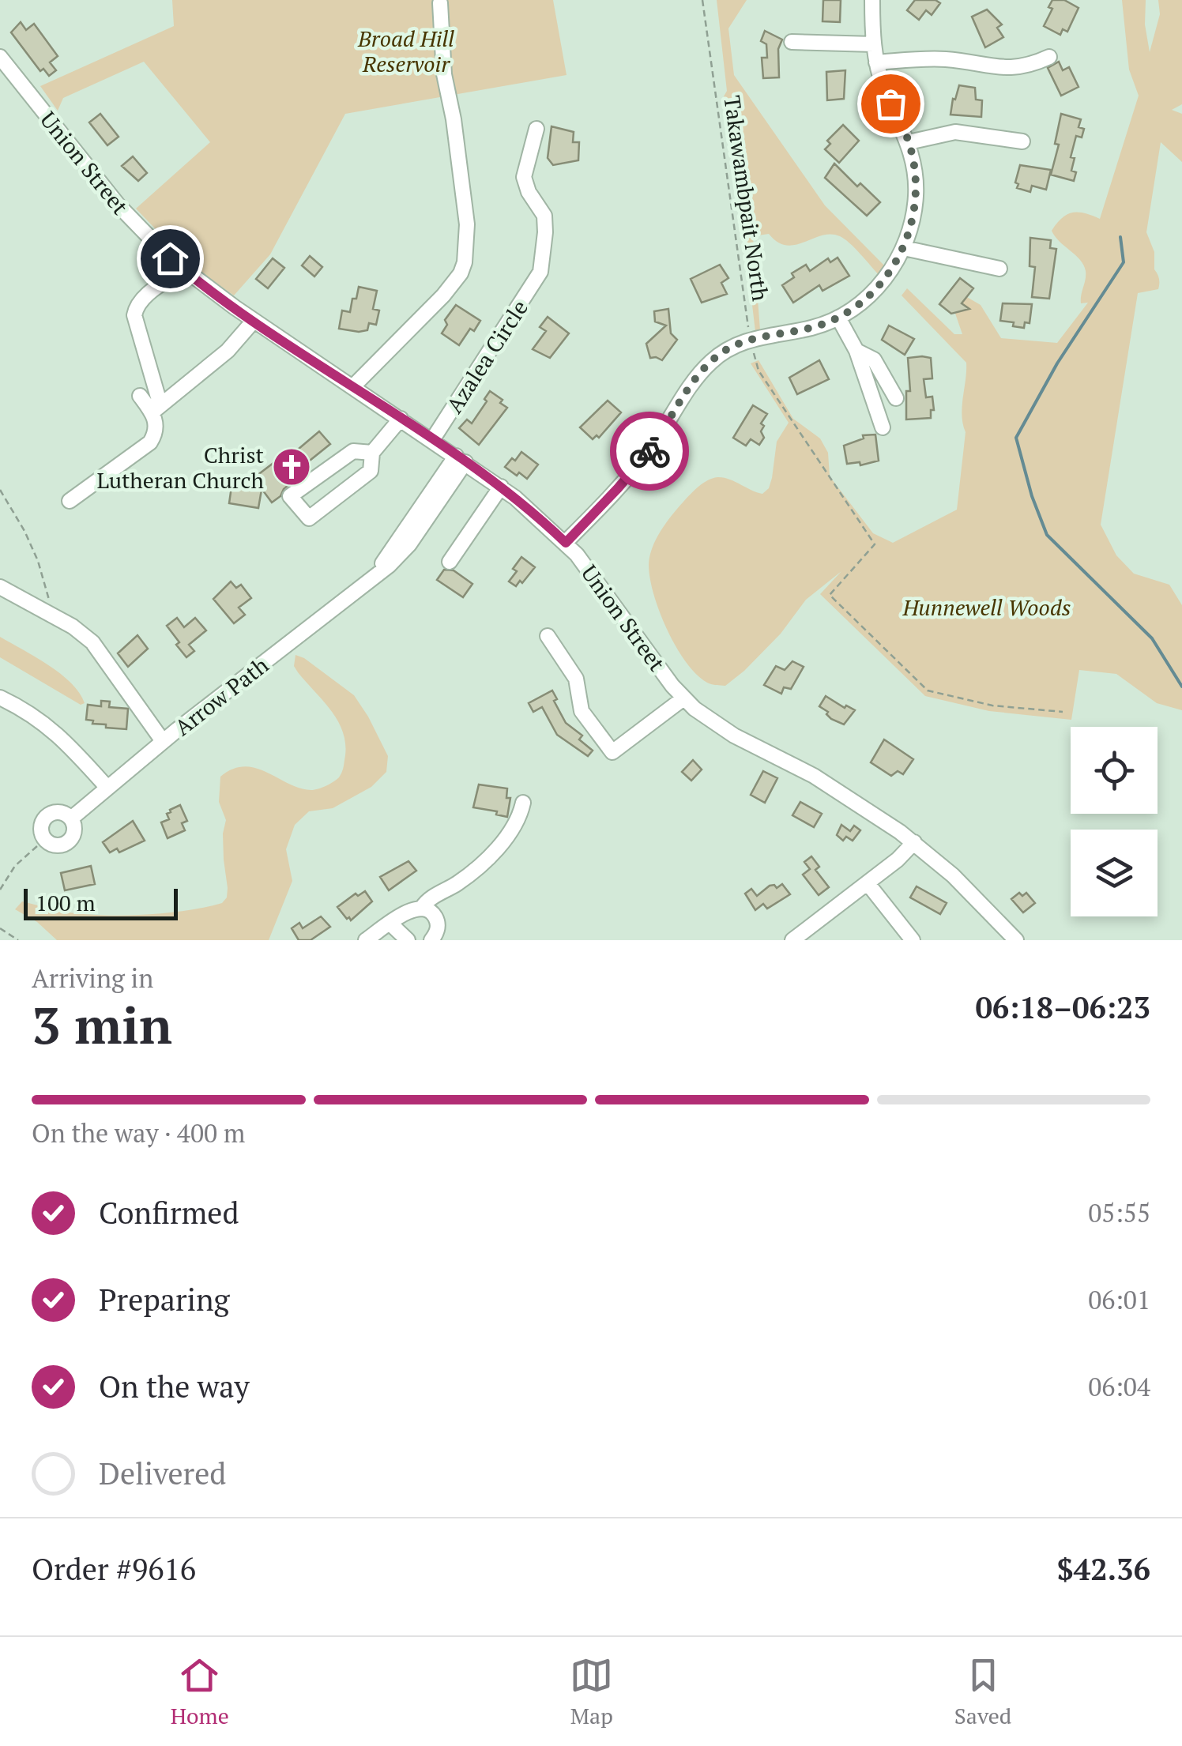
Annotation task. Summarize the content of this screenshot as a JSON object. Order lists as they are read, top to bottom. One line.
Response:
{"streets":{"street":["Union Street","Azalea Circle","Arrow Path"],"path":["Takawambpait North"]},"crossings":[["Union Street","Azalea Circle"],["Union Street","Arrow Path"]],"parks":["Broad Hill Reservoir","Hunnewell Woods"],"places":{"church":["Christ Lutheran Church"]},"scale_bar":"100 m","page":{"scale":"100 m","heading":["3 min","Arriving in","06:18–06:23"],"panel":["Order #9616","$42.36"],"bar":"On the way · 400 m","list":[["Confirmed","05:55"],["Preparing","06:01"],["On the way","06:04"],"Delivered"],"tabs":["Home","Map","Saved"]}}
